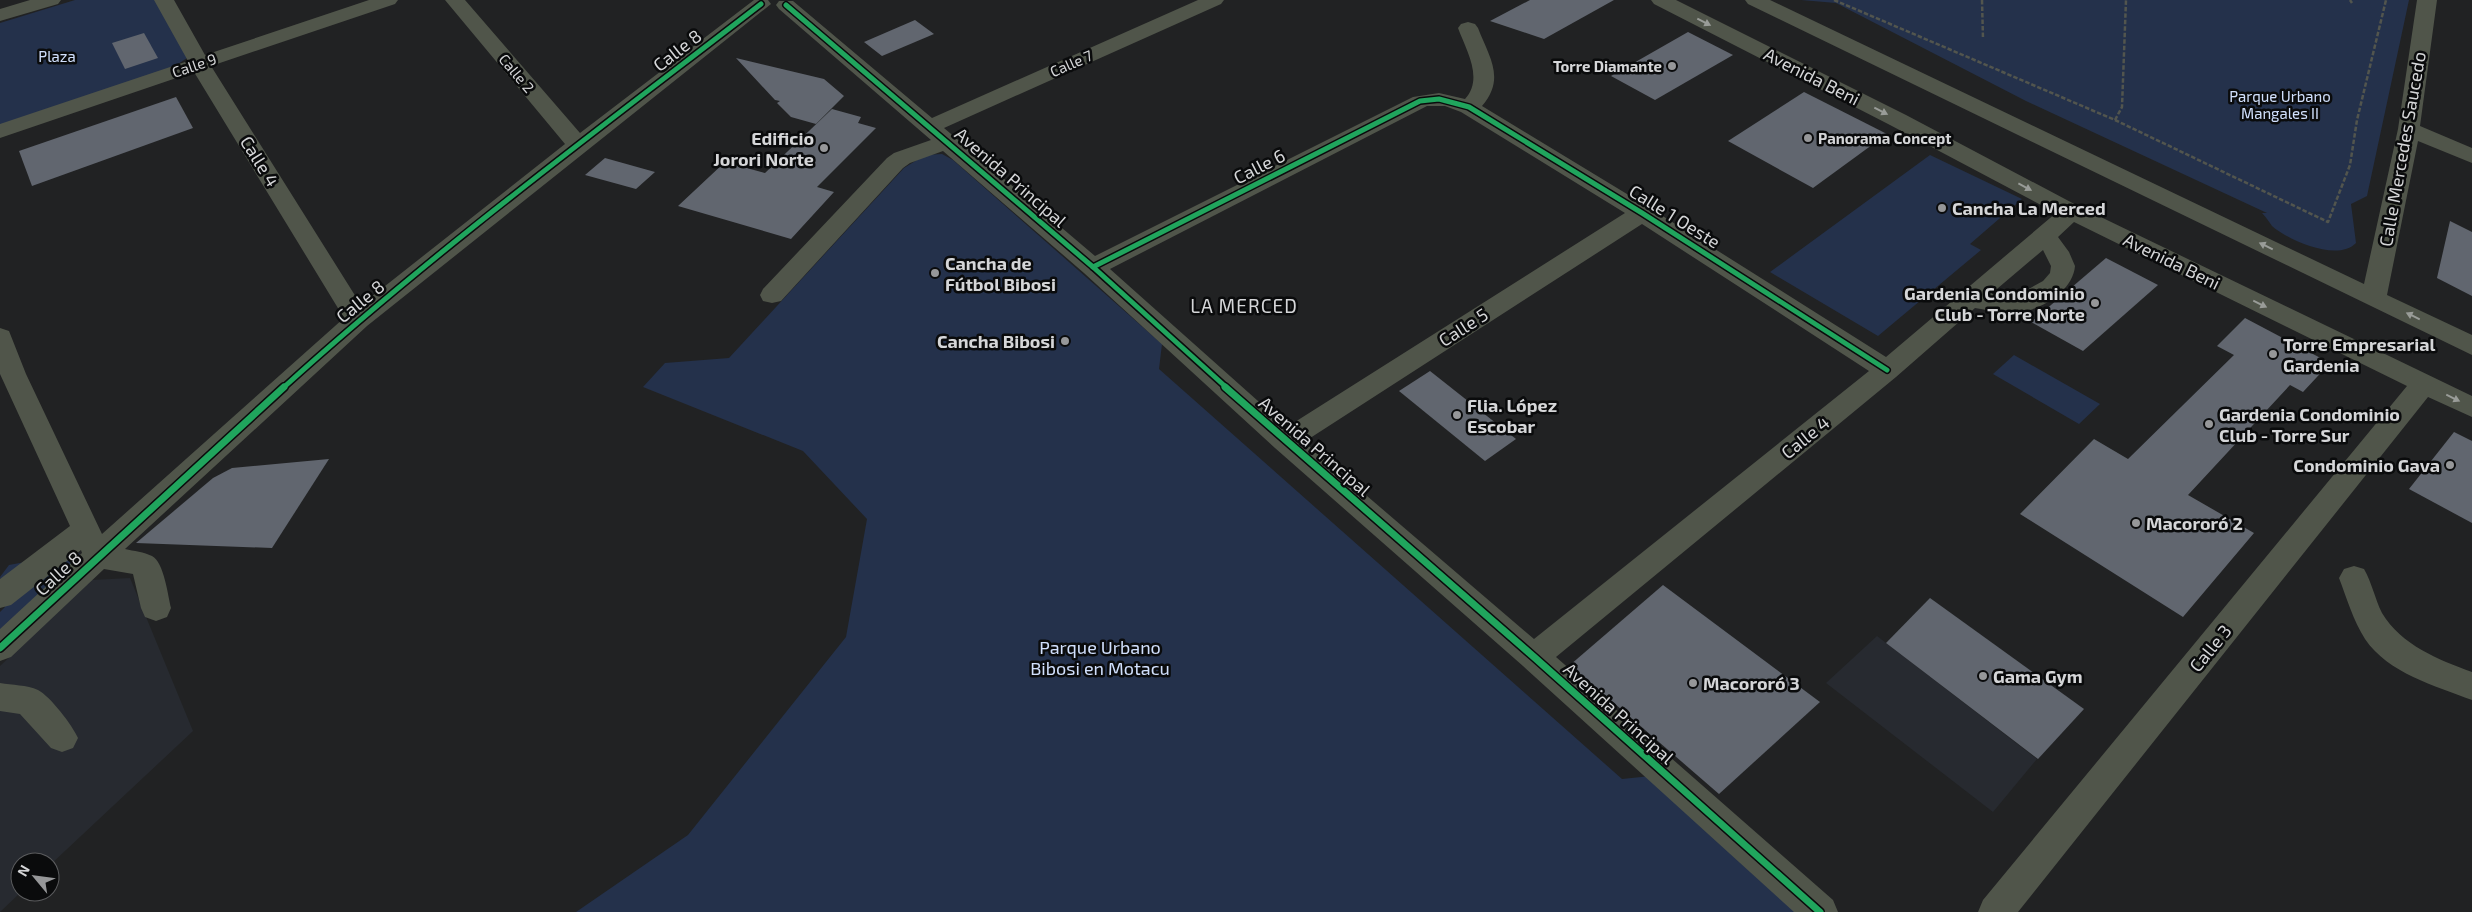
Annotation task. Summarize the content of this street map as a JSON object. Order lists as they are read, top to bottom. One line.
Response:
{"streets":{"street":["Calle 8","Calle 7","Calle 9","Calle 2","Avenida Beni","Calle Mercedes Saucedo","Calle 4","Calle 6","Avenida Principal","Calle 1 Oeste","Calle 5","Calle 3"]},"crossings":[["Calle 8","Calle 2"],["Calle 8","Calle 4"],["Calle 8","Avenida Principal"],["Calle 7","Avenida Principal"],["Calle 9","Calle 4"],["Avenida Beni","Calle 4"],["Avenida Beni","Calle 3"],["Calle 4","Avenida Principal"],["Calle 4","Calle 1 Oeste"],["Calle 6","Avenida Principal"],["Calle 6","Calle 1 Oeste"],["Avenida Principal","Calle 5"],["Calle 1 Oeste","Calle 5"]],"districts":["LA MERCED"],"parks":["Plaza","Parque Urbano Mangales II","Parque Urbano Bibosi en Motacu"],"places":["Torre Diamante","Panorama Concept","Edificio Jorori Norte","Cancha La Merced","Cancha de Fútbol Bibosi","Gardenia Condominio Club - Torre Norte","Cancha Bibosi","Torre Empresarial Gardenia","Flia. López Escobar","Gardenia Condominio Club - Torre Sur","Condominio Gava","Macororó 2","Gama Gym","Macororó 3"],"north":"top left"}
